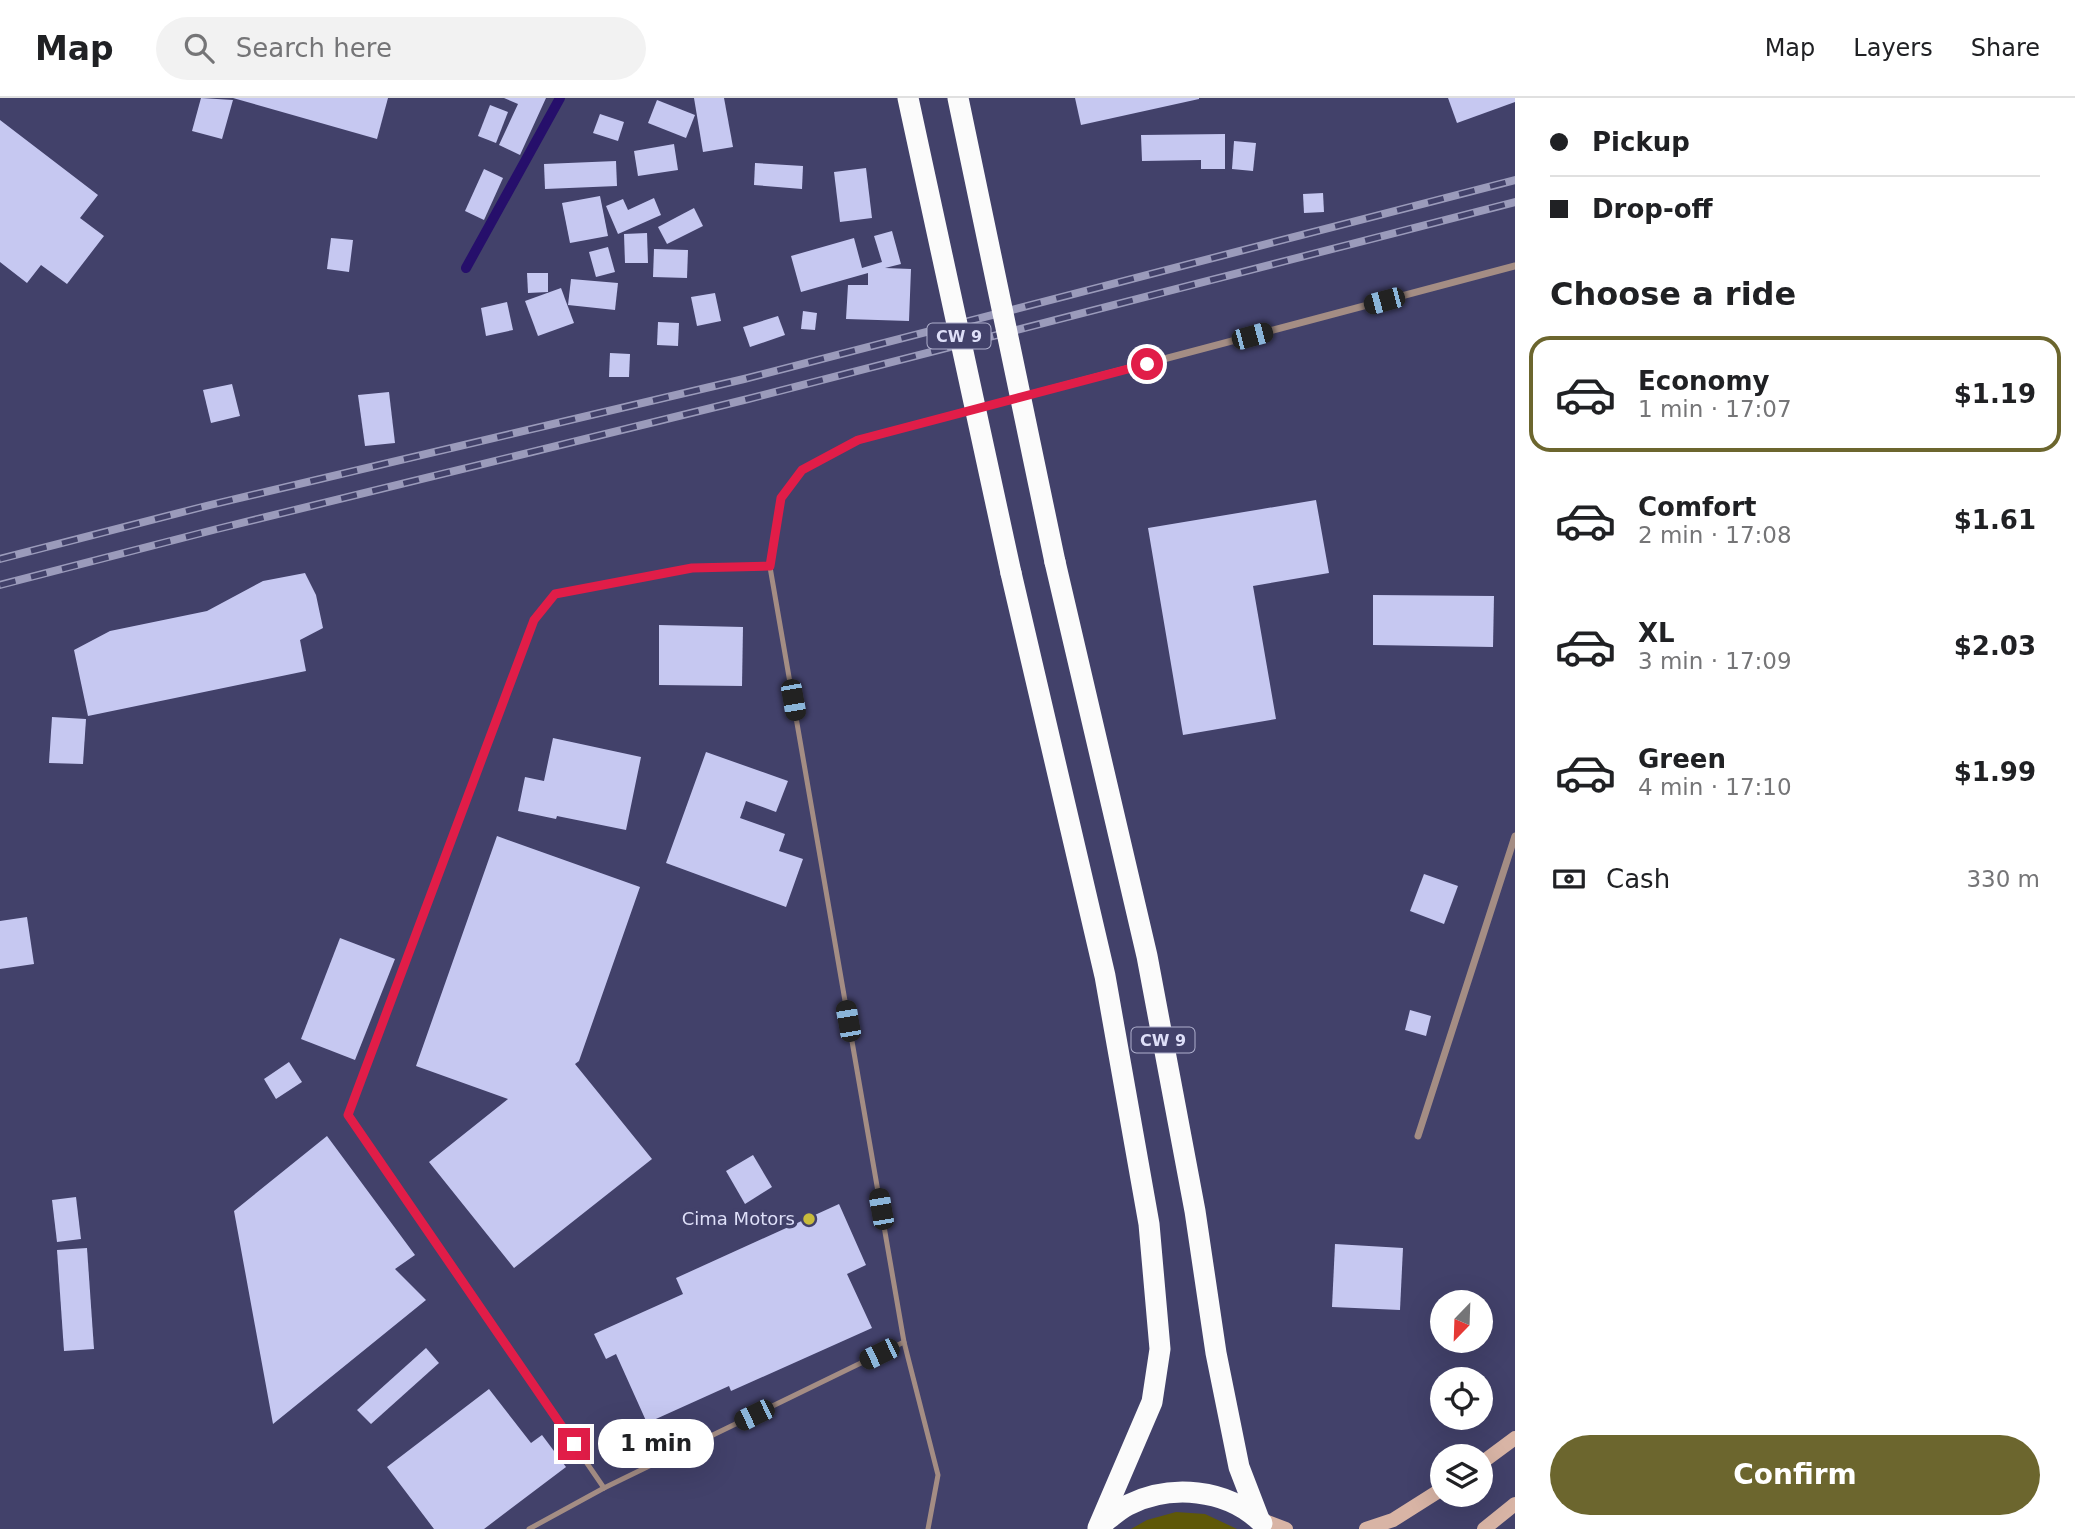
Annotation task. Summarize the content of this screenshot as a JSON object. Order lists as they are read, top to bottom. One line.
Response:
{"streets":{"highway":["CW 9"]},"places":["Cima Motors"],"north":"bottom left","page":{"header":"Map","search":"Search here","nav":["Map","Layers","Share"],"banner":["Pickup","Drop-off"],"heading":"Choose a ride","list":[{"name":"Economy","note":"1 min · 17:07","value":"$1.19"},{"name":"Comfort","note":"2 min · 17:08","value":"$1.61"},{"name":"XL","note":"3 min · 17:09","value":"$2.03"},{"name":"Green","note":"4 min · 17:10","value":"$1.99"}],"pay":["Cash","330 m"],"bubble":"1 min","buttons":"Confirm"}}
